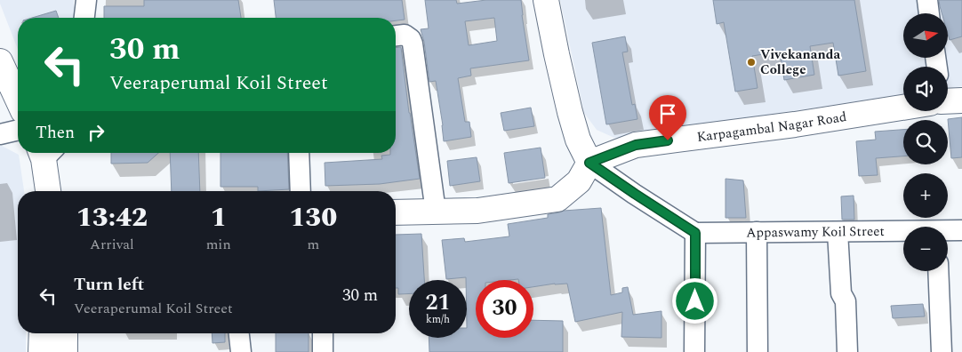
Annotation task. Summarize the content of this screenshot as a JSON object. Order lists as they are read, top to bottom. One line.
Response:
{"streets":{"main road":["Karpagambal Nagar Road"],"street":["Appaswamy Koil Street"]},"places":["Vivekananda College"],"north":"right","page":{"map_buttons":["+","−"],"turn":["30 m","Veeraperumal Koil Street"],"then":"Then","eta":["13:42","Arrival","1","min","130","m"],"list":[{"name":"Turn left","note":"Veeraperumal Koil Street","value":"30 m"}],"speed":"21 km/h","limit":"30"}}
